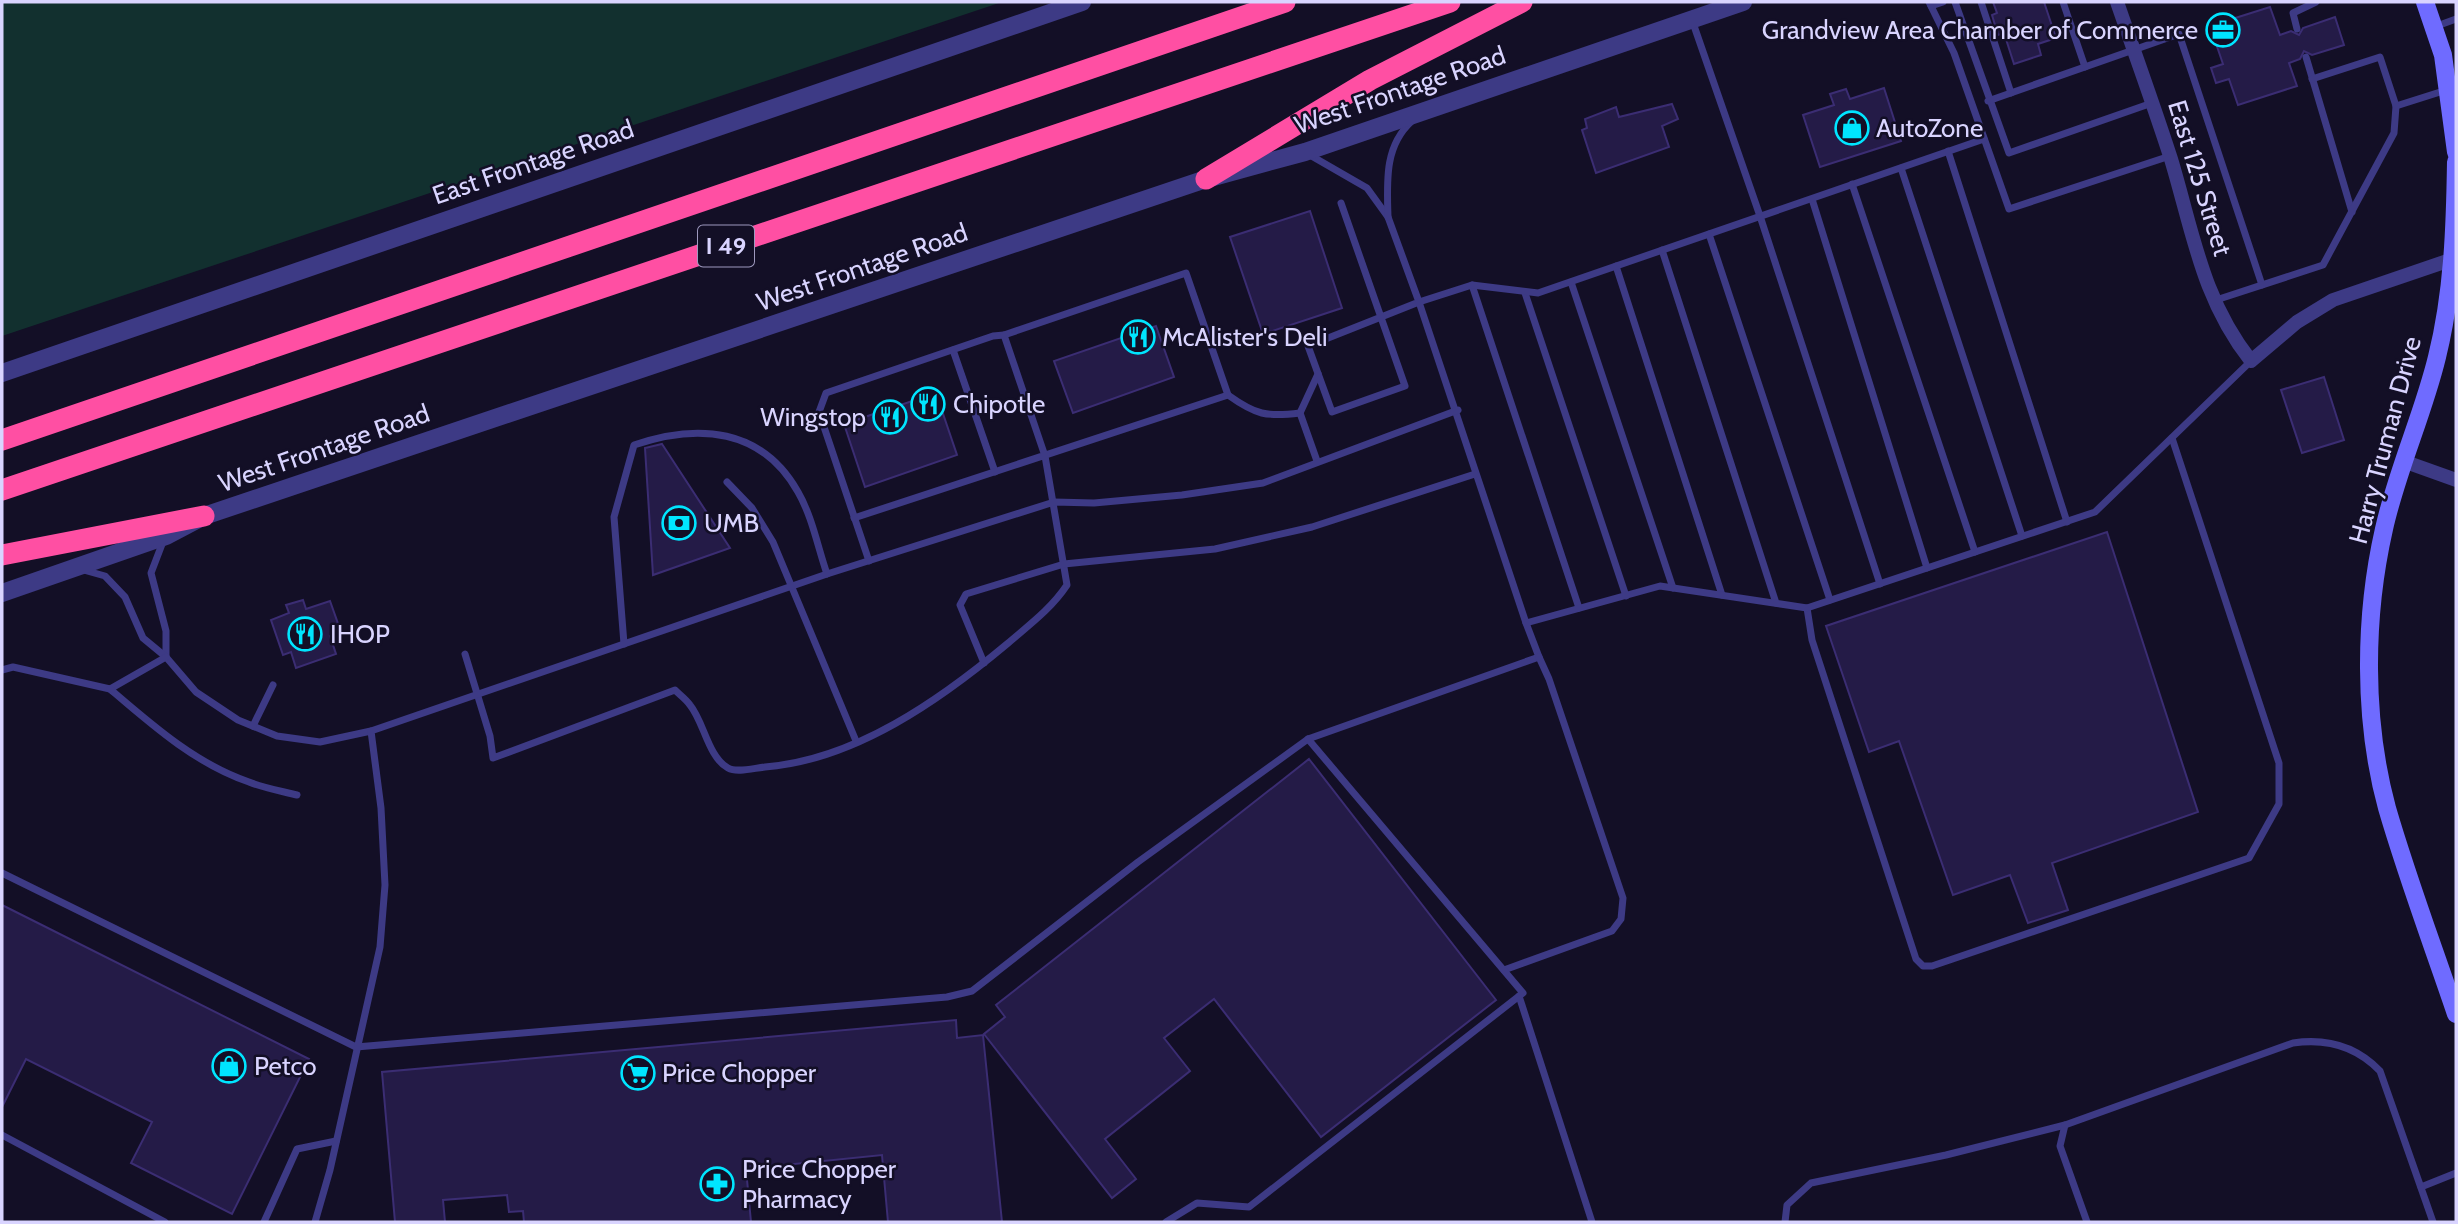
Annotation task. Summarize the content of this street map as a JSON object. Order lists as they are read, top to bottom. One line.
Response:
{"streets":{"highway":["I 49"],"main road":["Harry Truman Drive"],"street":["West Frontage Road","East Frontage Road","East 125 Street"]},"places":{"office":["Grandview Area Chamber of Commerce"],"shop":["AutoZone","Petco"],"restaurant":["McAlister's Deli","Chipotle","Wingstop","IHOP"],"bank":["UMB"],"supermarket":["Price Chopper"],"pharmacy":["Price Chopper Pharmacy"]}}
